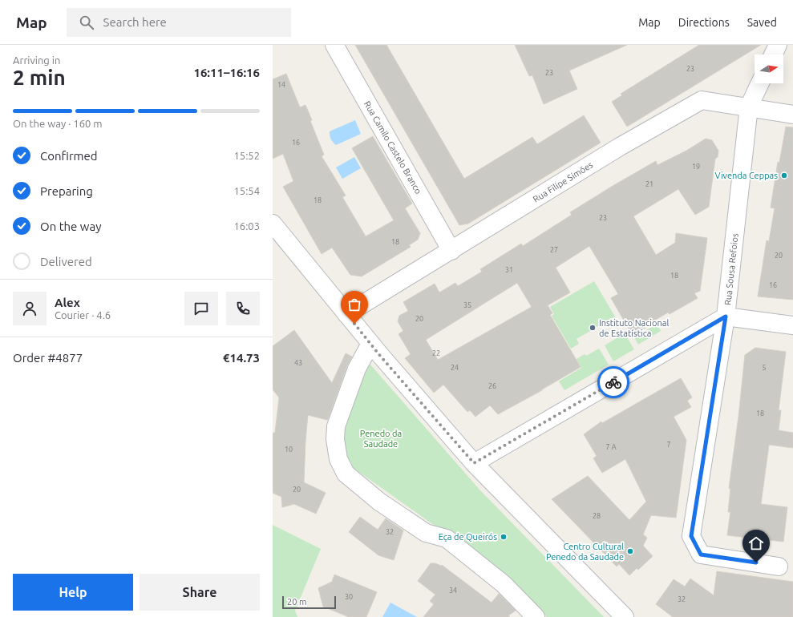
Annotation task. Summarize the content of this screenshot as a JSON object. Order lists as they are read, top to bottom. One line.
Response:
{"streets":{"street":["Rua Camilo Castelo Branco","Rua Filipe Simões","Rua Sousa Refoios"]},"crossings":[["Rua Camilo Castelo Branco","Rua Filipe Simões"],["Rua Filipe Simões","Rua Sousa Refoios"]],"parks":["Penedo da Saudade"],"places":["Vivenda Ceppas","Instituto Nacional de Estatística","Eça de Queirós","Centro Cultural Penedo da Saudade"],"house_numbers":["23","23","14","16","19","21","18","23","18","27","20","31","18","16","35","20","22","43","24","5","26","18","7","7 A","10","20","28","32","34","30","32"],"scale_bar":"20 m","north":"right","page":{"header":"Map","search":"Search here","nav":["Map","Directions","Saved"],"heading":["2 min","Arriving in","16:11–16:16"],"panel":["Alex","Courier · 4.6","Order #4877","€14.73"],"bar":"On the way · 160 m","list":[["Confirmed","15:52"],["Preparing","15:54"],["On the way","16:03"],"Delivered"],"buttons":["Help","Share"],"scale":"20 m"}}
